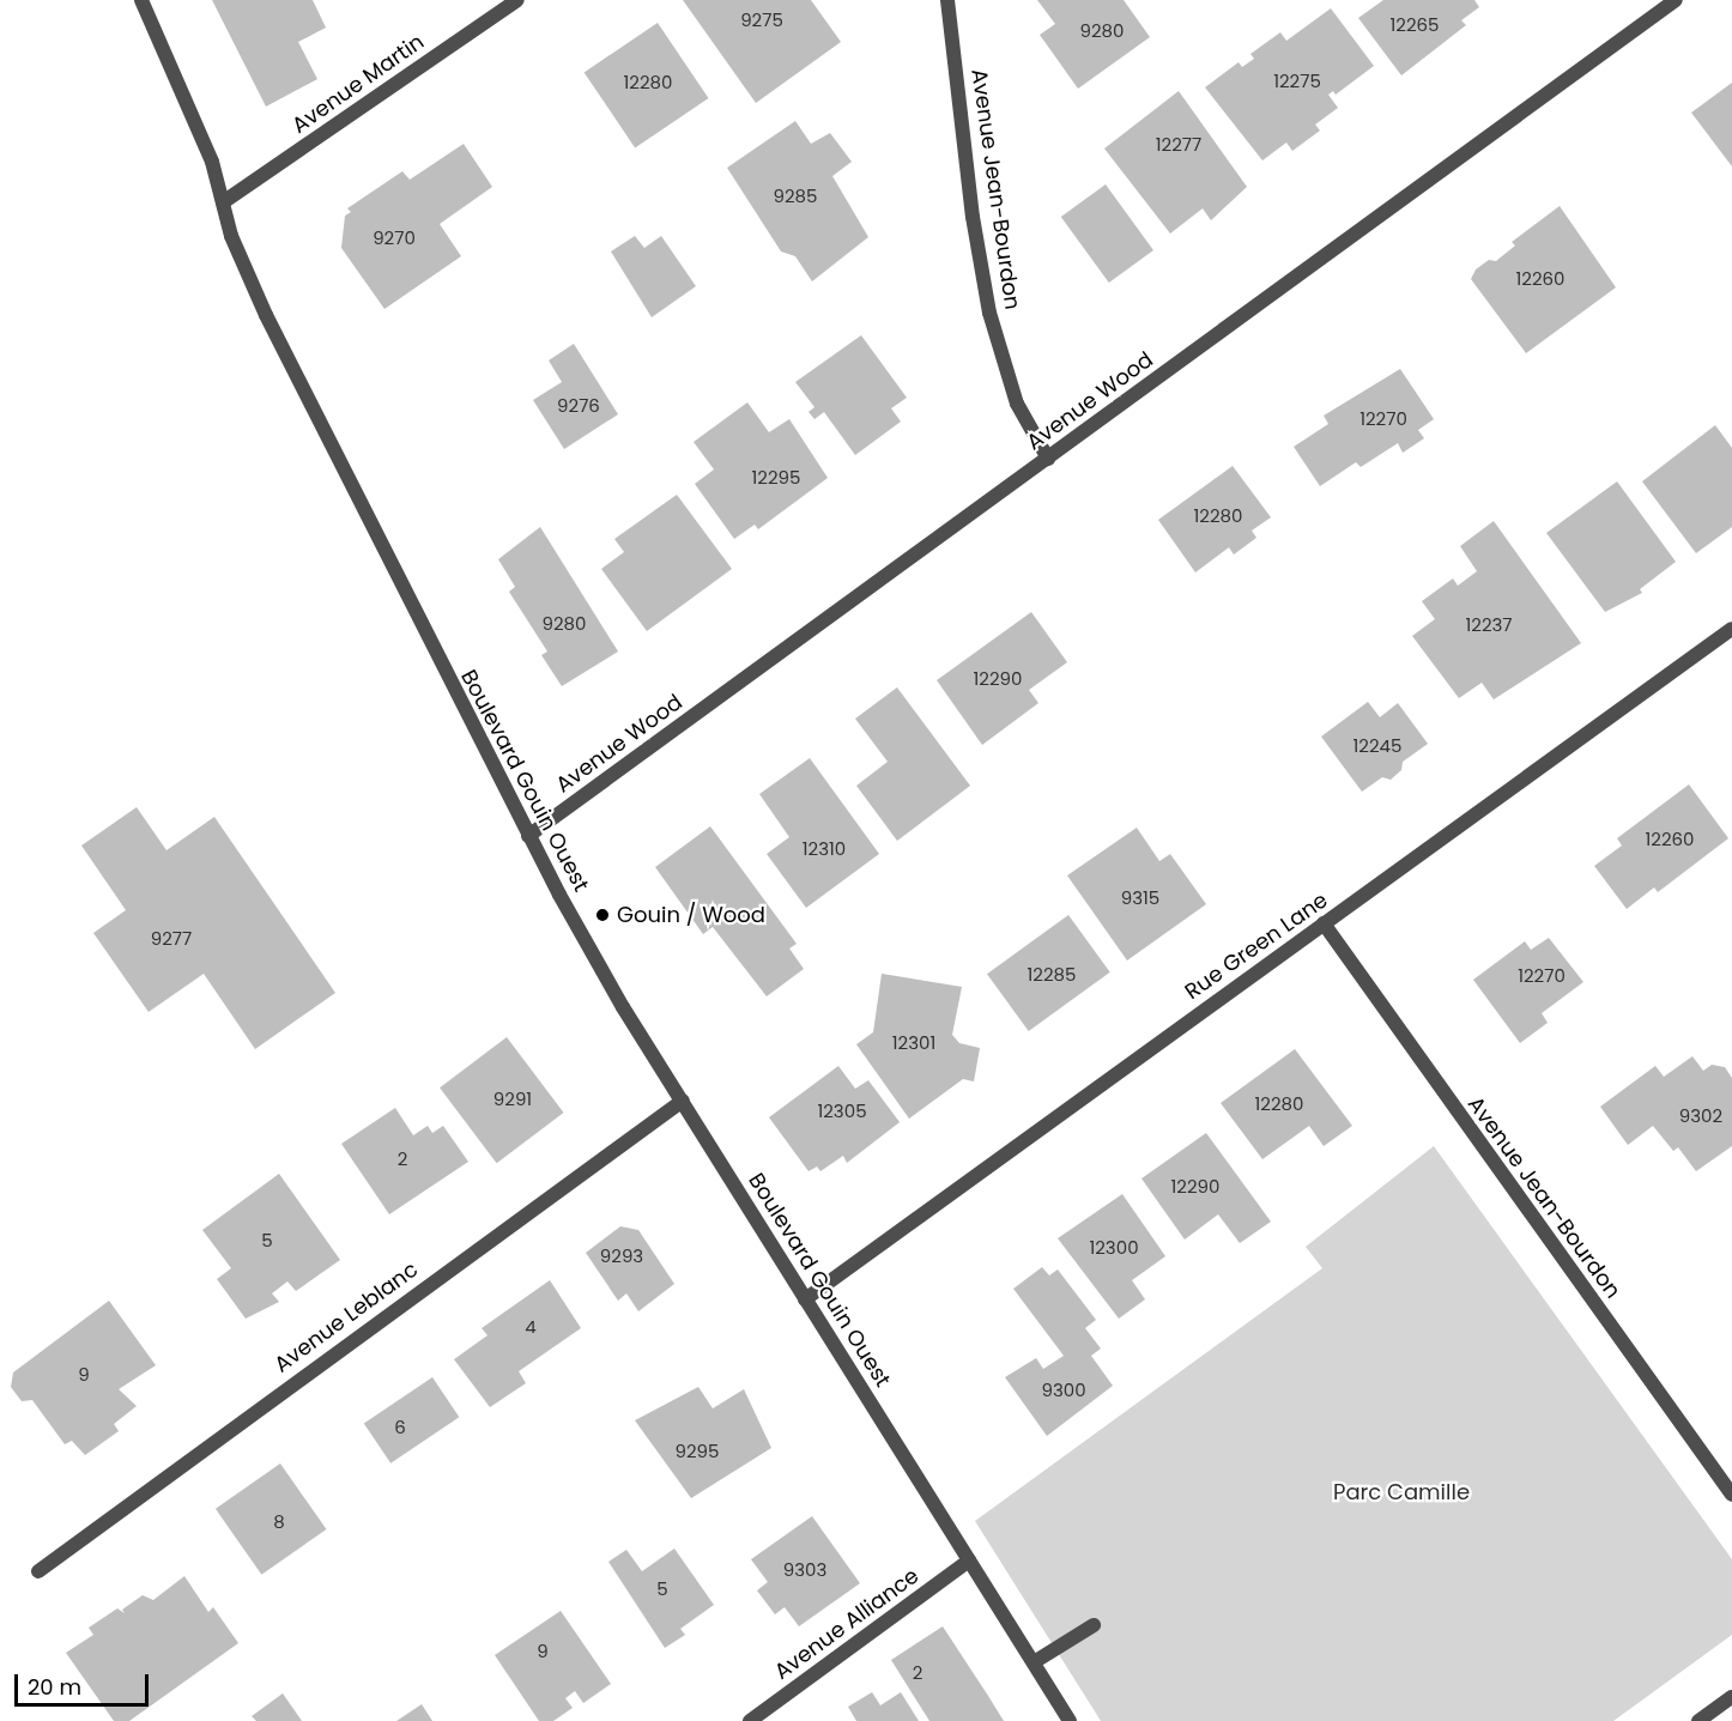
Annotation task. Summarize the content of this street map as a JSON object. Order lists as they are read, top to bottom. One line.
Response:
{"streets":{"street":["Avenue Martin","Avenue Jean-Bourdon","Avenue Wood","Boulevard Gouin Ouest","Rue Green Lane","Avenue Leblanc","Avenue Alliance"]},"crossings":[["Avenue Martin","Boulevard Gouin Ouest"],["Avenue Jean-Bourdon","Avenue Wood"],["Avenue Jean-Bourdon","Rue Green Lane"],["Avenue Wood","Boulevard Gouin Ouest"],["Boulevard Gouin Ouest","Rue Green Lane"],["Boulevard Gouin Ouest","Avenue Leblanc"],["Boulevard Gouin Ouest","Avenue Alliance"]],"parks":["Parc Camille"],"places":["Gouin / Wood"],"house_numbers":["9275","12265","9280","12275","12280","12277","9285","9270","12260","9276","12270","12295","12280","9280","12237","12290","12245","12260","12310","9315","9277","12285","12270","12301","9291","12280","12305","9302","2","12290","5","12300","9293","4","9","9300","6","9295","8","9303","5","9","2"],"scale_bar":"20 m"}
